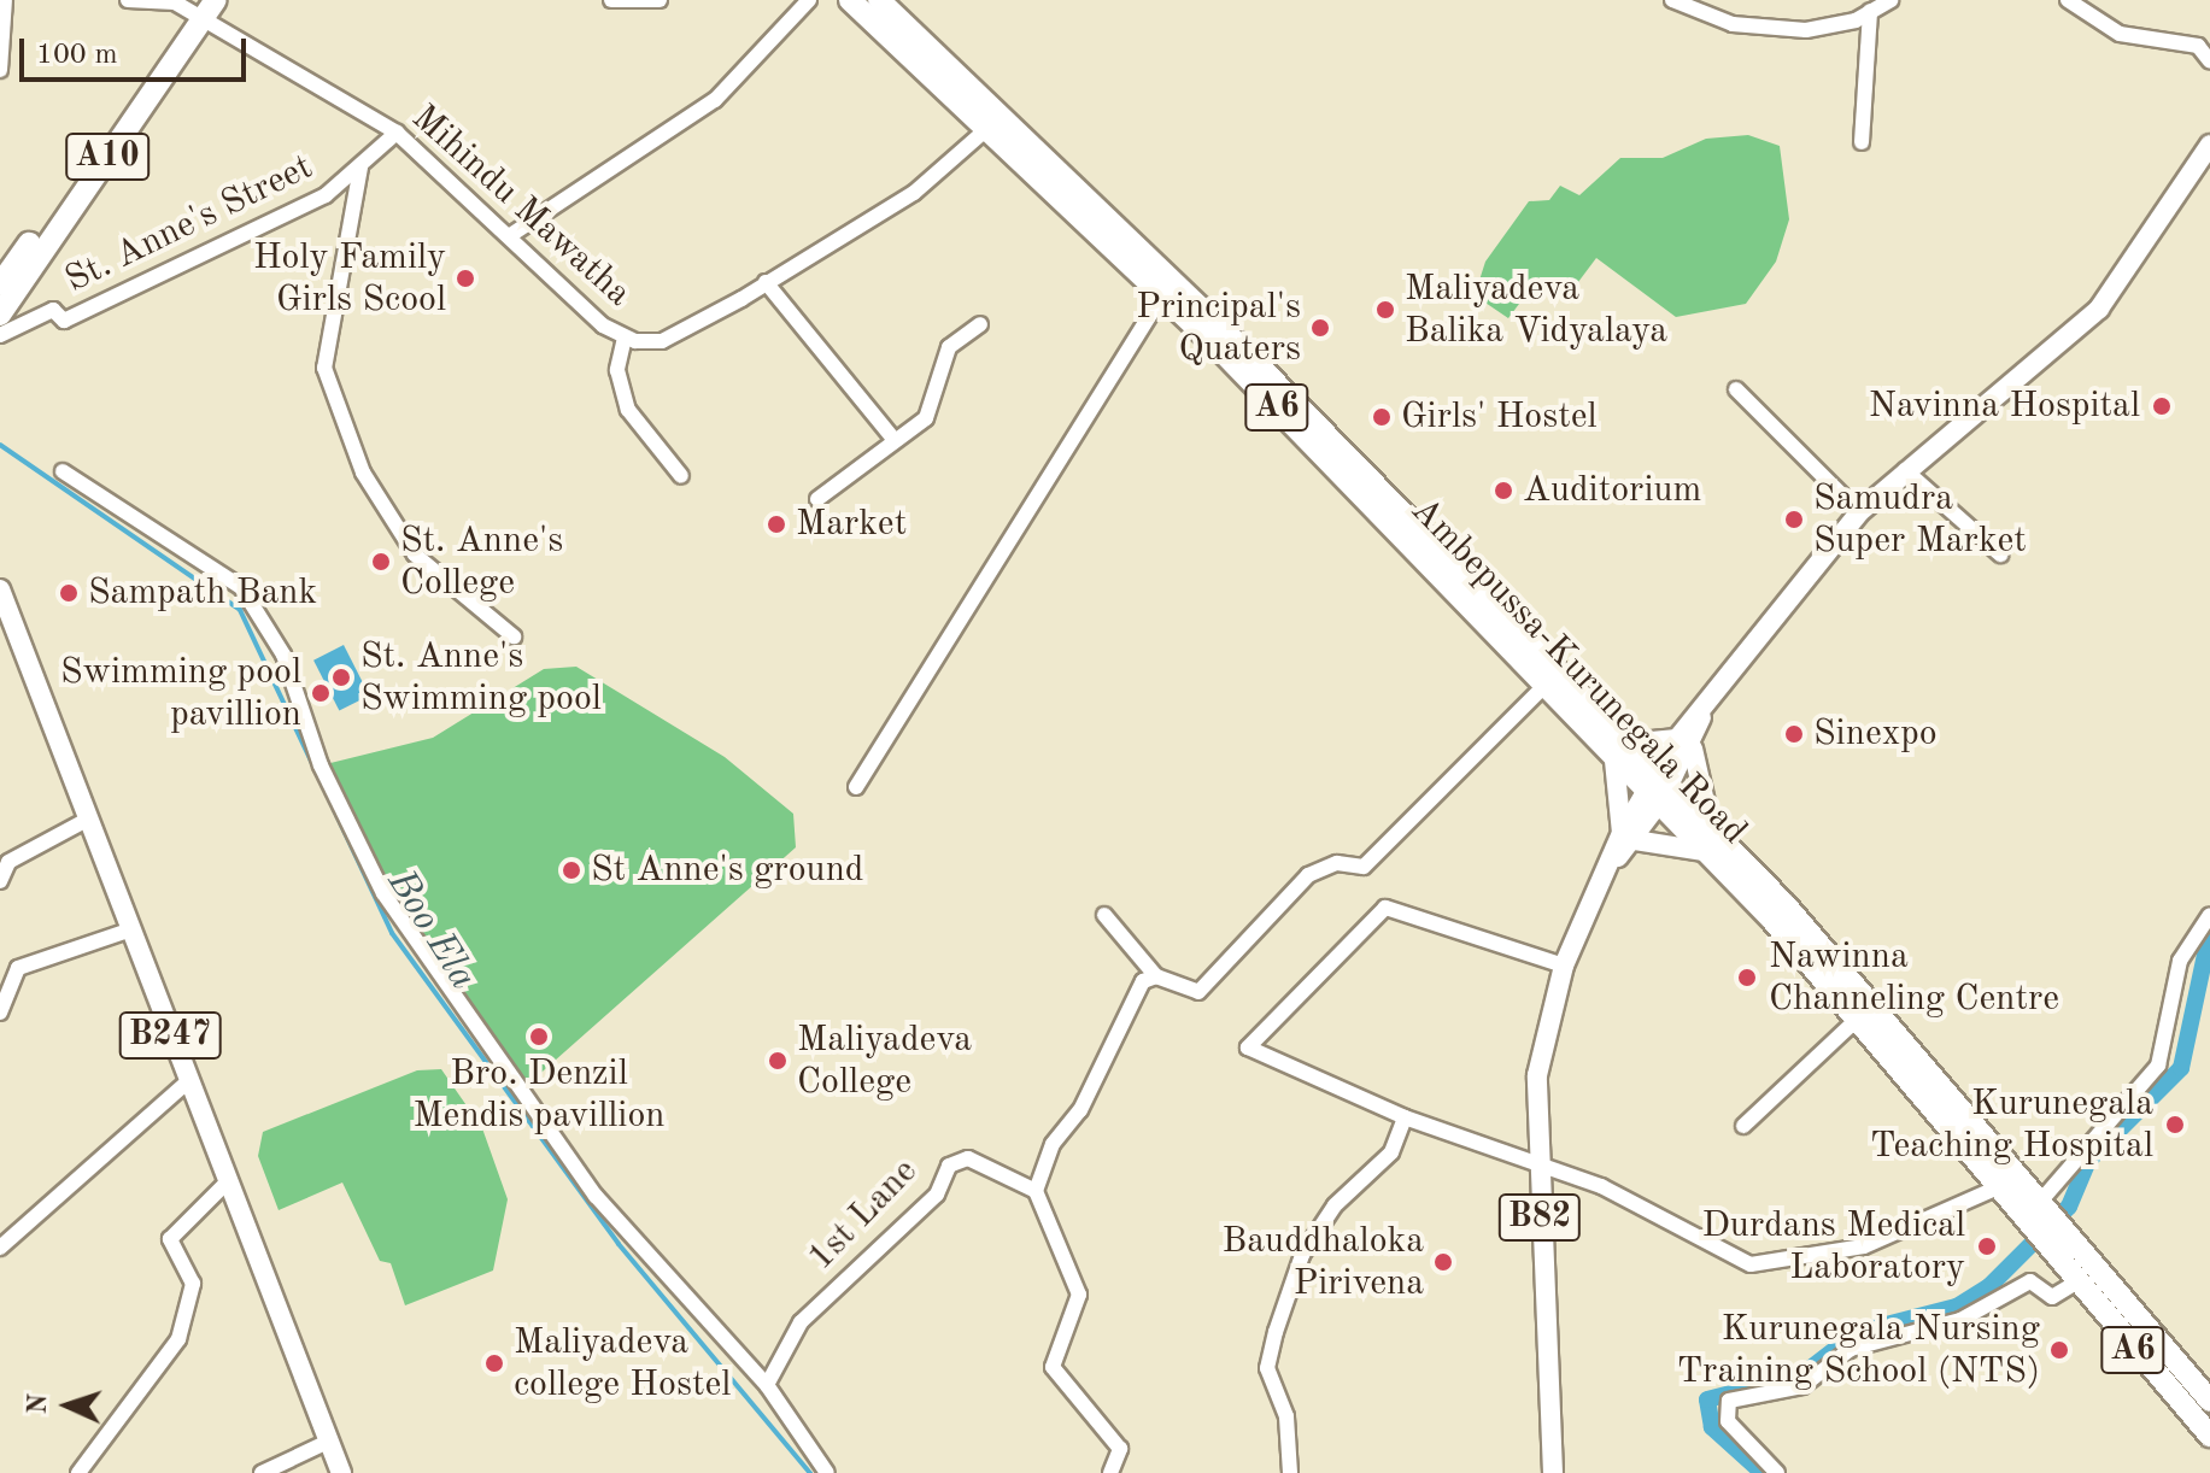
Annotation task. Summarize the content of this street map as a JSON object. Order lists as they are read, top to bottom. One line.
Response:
{"streets":{"highway":["A10","A6","Ambepussa-Kurunegala Road"],"main road":["B247","B82"],"street":["Mihindu Mawatha","St. Anne's Street","1st Lane"]},"crossings":[["A10","Mihindu Mawatha"],["Mihindu Mawatha","St. Anne's Street"],["Mihindu Mawatha","Ambepussa-Kurunegala Road"],["Ambepussa-Kurunegala Road","B82"]],"water":["Boo Ela"],"places":["Holy Family Girls Scool","Maliyadeva Balika Vidyalaya","Principal's Quaters","Navinna Hospital","Girls' Hostel","Auditorium","Samudra Super Market","Market","St. Anne's College","Sampath Bank","St. Anne's Swimming pool","Swimming pool pavillion","Sinexpo","St Anne's ground","Nawinna Channeling Centre","Bro. Denzil Mendis pavillion","Maliyadeva College","Kurunegala Teaching Hospital","Durdans Medical Laboratory","Bauddhaloka Pirivena","Kurunegala Nursing Training School (NTS)","Maliyadeva college Hostel"],"scale_bar":"100 m","north":"left"}
